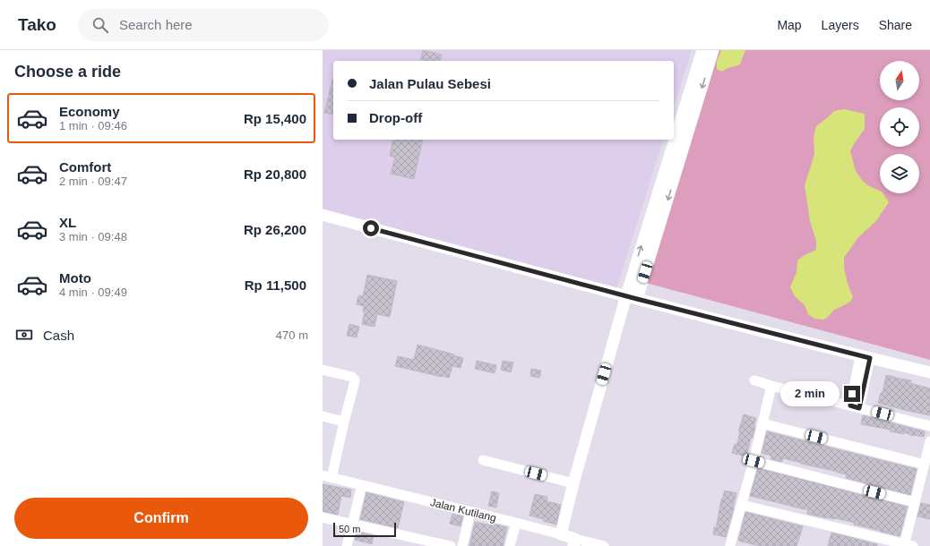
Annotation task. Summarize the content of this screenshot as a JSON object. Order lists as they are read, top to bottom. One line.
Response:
{"streets":{"street":["Jalan Kutilang"]},"scale_bar":"50 m","north":"top","page":{"header":"Tako","search":"Search here","nav":["Map","Layers","Share"],"heading":"Choose a ride","banner":["Jalan Pulau Sebesi","Drop-off"],"list":[{"name":"Economy","note":"1 min · 09:46","value":"Rp 15,400"},{"name":"Comfort","note":"2 min · 09:47","value":"Rp 20,800"},{"name":"XL","note":"3 min · 09:48","value":"Rp 26,200"},{"name":"Moto","note":"4 min · 09:49","value":"Rp 11,500"}],"pay":["Cash","470 m"],"bubble":"2 min","buttons":"Confirm","scale":"50 m"}}
